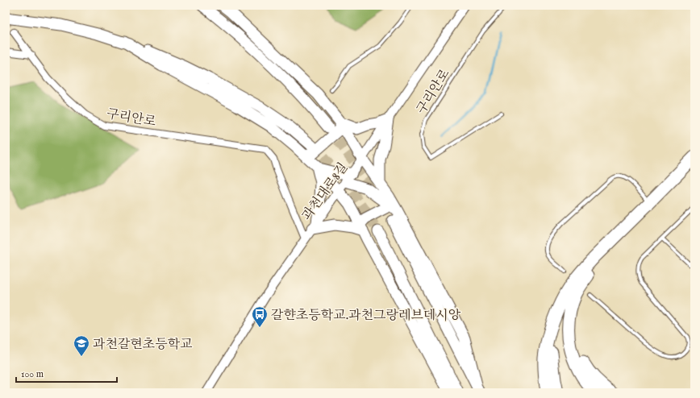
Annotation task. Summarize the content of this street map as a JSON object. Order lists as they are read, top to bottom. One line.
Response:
{"streets":{"street":["구리안로","과천대로8길"]},"crossings":[["구리안로","과천대로8길"]],"places":{"bus stop":["갈햔초등학교.과천그랑레브데시앙"],"school or university":["과천갈현초등학교"]},"scale_bar":"100 m"}
